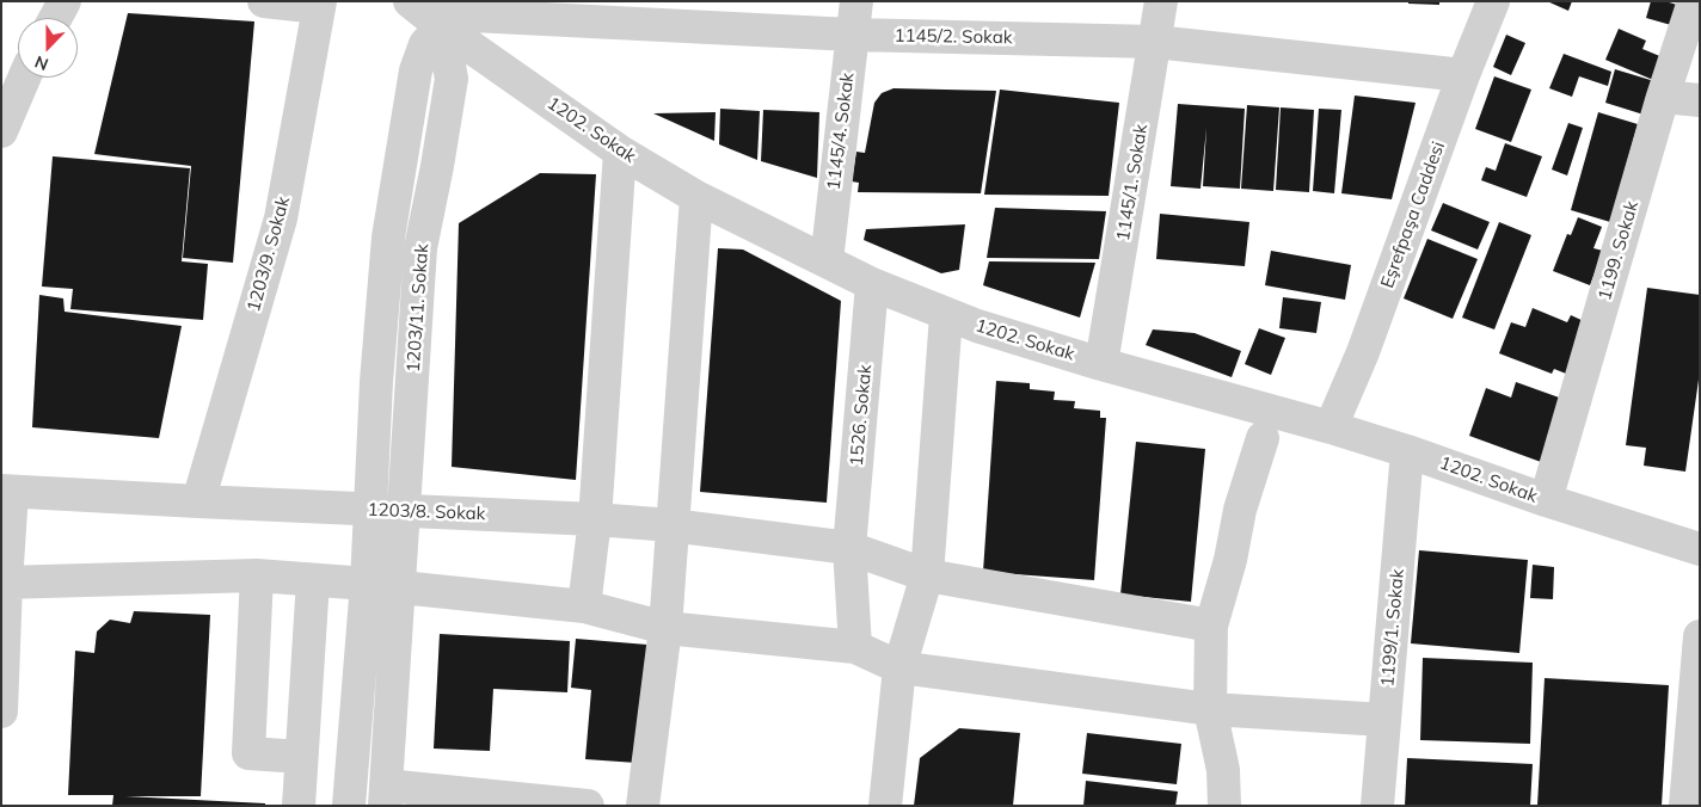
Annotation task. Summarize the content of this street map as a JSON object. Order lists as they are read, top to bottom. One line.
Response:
{"streets":{"street":["1145/2. Sokak","1202. Sokak","1145/4. Sokak","1145/1. Sokak","Eşrefpaşa Caddesi","1199. Sokak","1203/9. Sokak","1203/11. Sokak","1526. Sokak","1203/8. Sokak","1199/1. Sokak"]},"crossings":[["1145/2. Sokak","1202. Sokak"],["1145/2. Sokak","1145/4. Sokak"],["1145/2. Sokak","1145/1. Sokak"],["1145/2. Sokak","Eşrefpaşa Caddesi"],["1145/2. Sokak","1203/11. Sokak"],["1202. Sokak","1145/4. Sokak"],["1202. Sokak","1145/1. Sokak"],["1202. Sokak","Eşrefpaşa Caddesi"],["1202. Sokak","1199. Sokak"],["1202. Sokak","1203/11. Sokak"],["1202. Sokak","1526. Sokak"],["1202. Sokak","1199/1. Sokak"],["1203/9. Sokak","1203/8. Sokak"],["1203/11. Sokak","1203/8. Sokak"],["1526. Sokak","1203/8. Sokak"]],"north":"bottom"}
